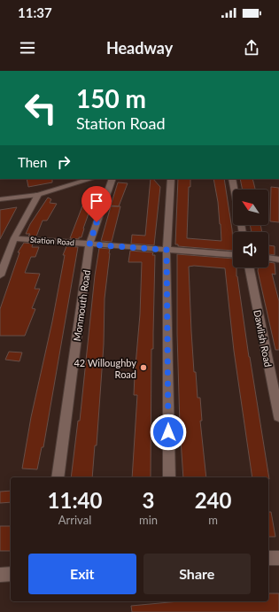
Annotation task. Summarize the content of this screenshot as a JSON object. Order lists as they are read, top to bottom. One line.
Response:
{"streets":{"street":["Station Road","Monmouth Road","Dawlish Road"]},"crossings":[["Station Road","Monmouth Road"]],"places":["42 Willoughby Road"],"north":"top left","page":{"status":"11:37","header":"Headway","turn":["150 m","Station Road"],"then":"Then","eta":["11:40","Arrival","3","min","240","m"],"buttons":["Exit","Share"]}}
